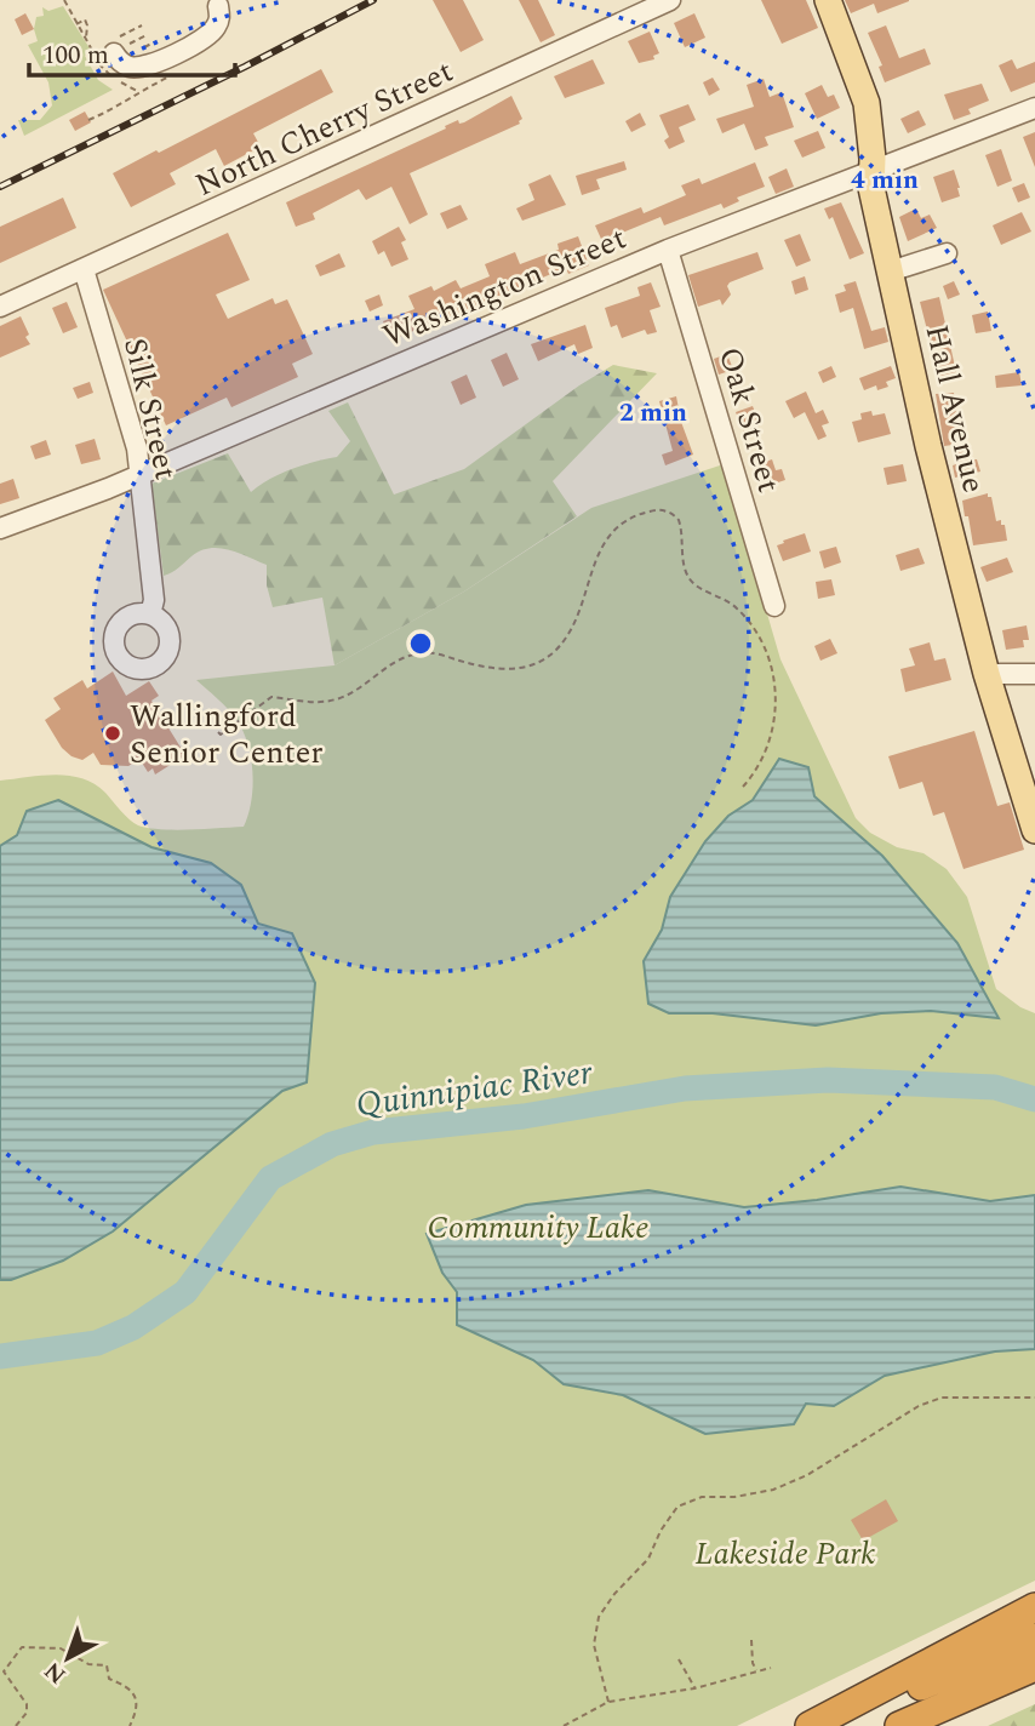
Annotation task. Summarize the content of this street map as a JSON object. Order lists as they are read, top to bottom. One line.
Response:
{"streets":{"main road":["Hall Avenue"],"street":["North Cherry Street","Washington Street","Silk Street","Oak Street"]},"crossings":[["North Cherry Street","Silk Street"],["Washington Street","Silk Street"],["Washington Street","Hall Avenue"],["Washington Street","Oak Street"]],"water":["Quinnipiac River"],"parks":["Community Lake","Lakeside Park"],"places":["Wallingford Senior Center"],"scale_bar":"100 m","north":"bottom left","rings":["4 min","2 min"]}
